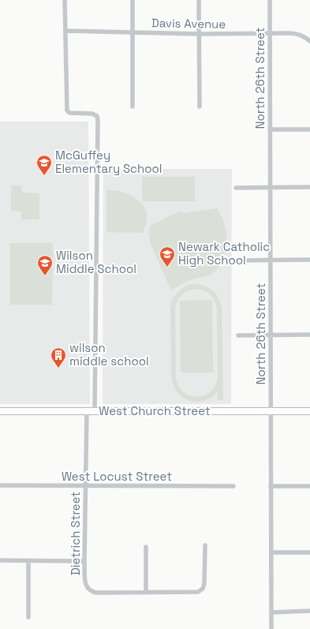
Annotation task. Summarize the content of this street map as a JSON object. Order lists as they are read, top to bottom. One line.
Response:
{"streets":{"street":["Davis Avenue","North 26th Street","West Church Street","West Locust Street","Dietrich Street"]},"crossings":[["Davis Avenue","North 26th Street"],["North 26th Street","West Church Street"],["West Church Street","Dietrich Street"],["West Locust Street","Dietrich Street"]],"places":{"school or university":["McGuffey Elementary School","Newark Catholic High School","Wilson Middle School"],"building":["wilson middle school"]}}
